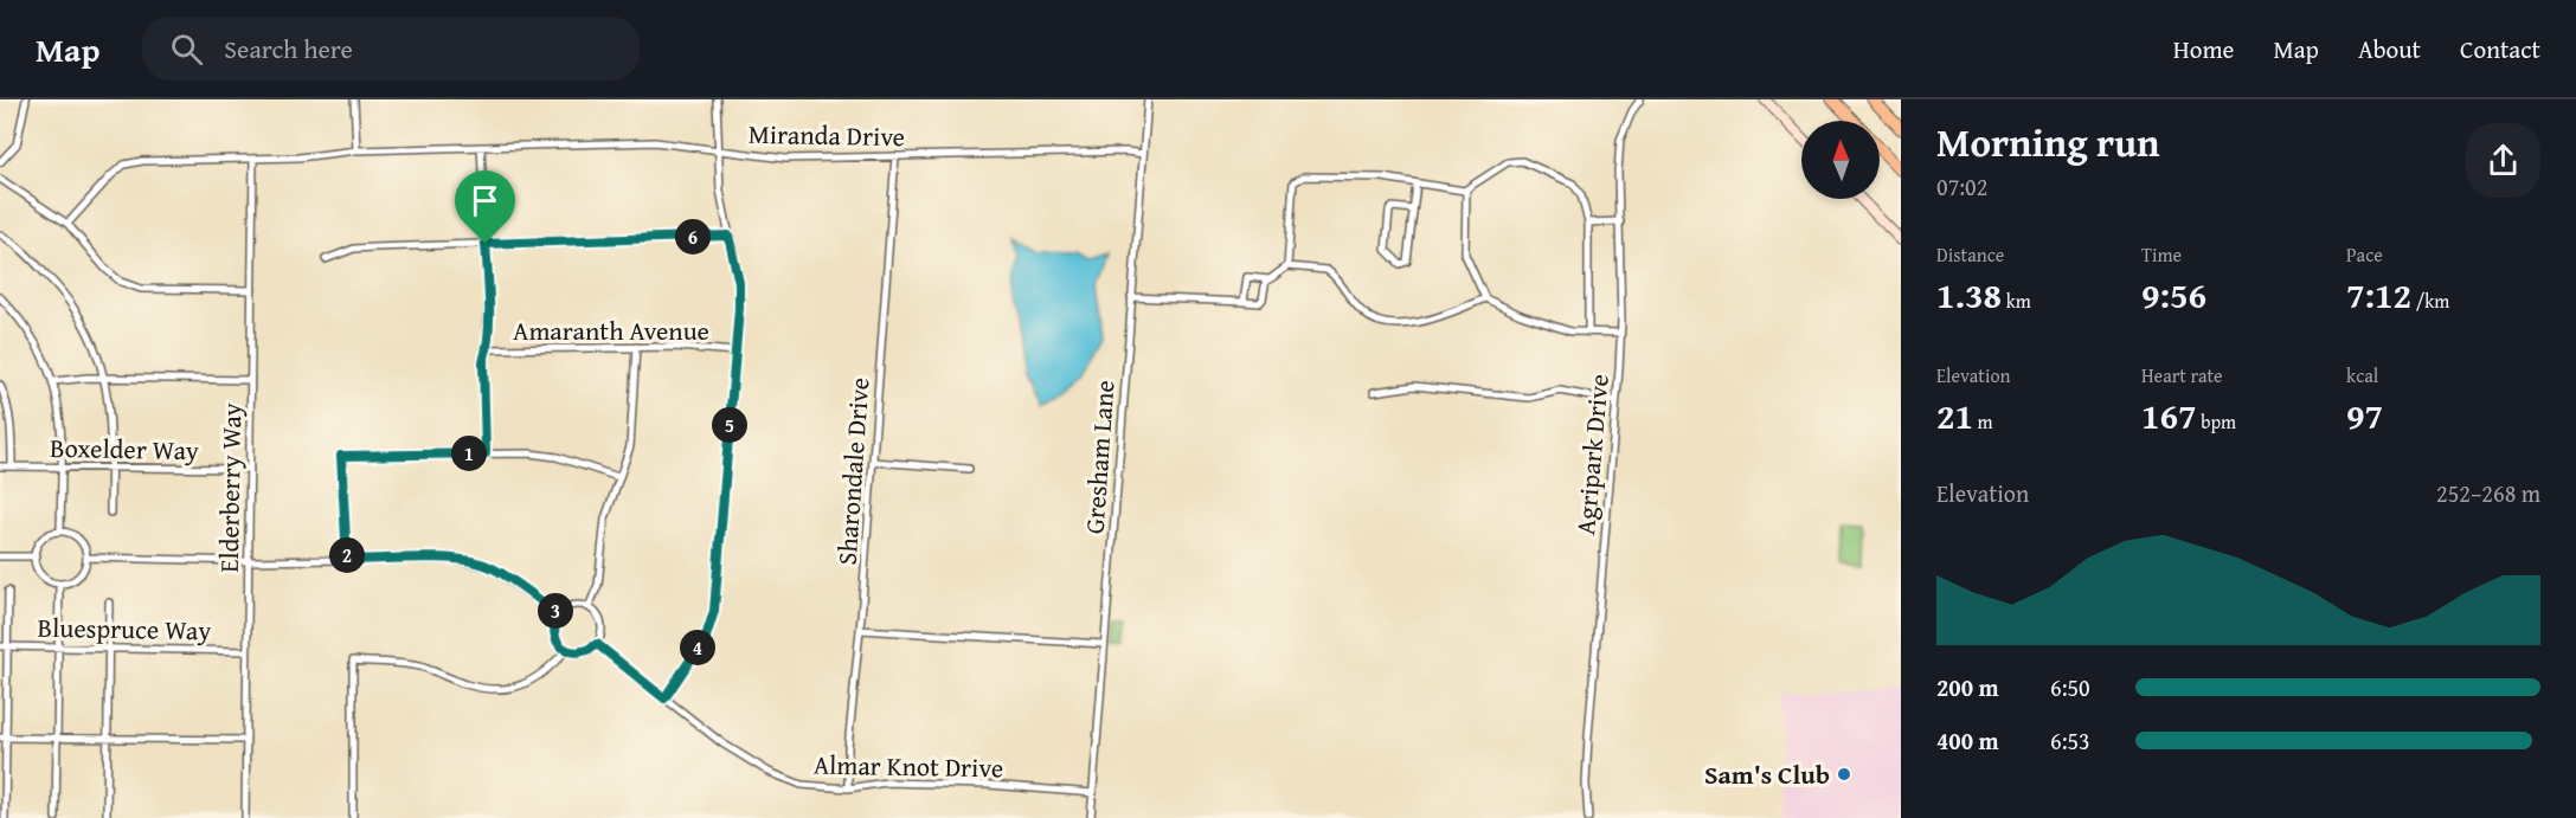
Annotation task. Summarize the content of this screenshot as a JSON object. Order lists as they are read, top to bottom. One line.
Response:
{"streets":{"street":["Miranda Drive","Amaranth Avenue","Boxelder Way","Agripark Drive","Gresham Lane","Sharondale Drive","Elderberry Way","Bluespruce Way","Almar Knot Drive"]},"crossings":[["Miranda Drive","Gresham Lane"],["Miranda Drive","Sharondale Drive"],["Miranda Drive","Elderberry Way"],["Boxelder Way","Elderberry Way"],["Gresham Lane","Almar Knot Drive"],["Sharondale Drive","Almar Knot Drive"],["Elderberry Way","Bluespruce Way"]],"places":["Sam's Club"],"north":"top","page":{"header":"Map","search":"Search here","nav":["Home","Map","About","Contact"],"heading":["Morning run","07:02"],"pins":["6","5","1","2","3","4"],"stats":[["Distance","1.38 km"],["Time","9:56"],["Pace","7:12 /km"],["Elevation","21 m"],["Heart rate","167 bpm"],["kcal","97"]],"chart":["Elevation","252–268 m"],"list":[{"name":"200 m","note":"6:50"},{"name":"400 m","note":"6:53"}]}}
